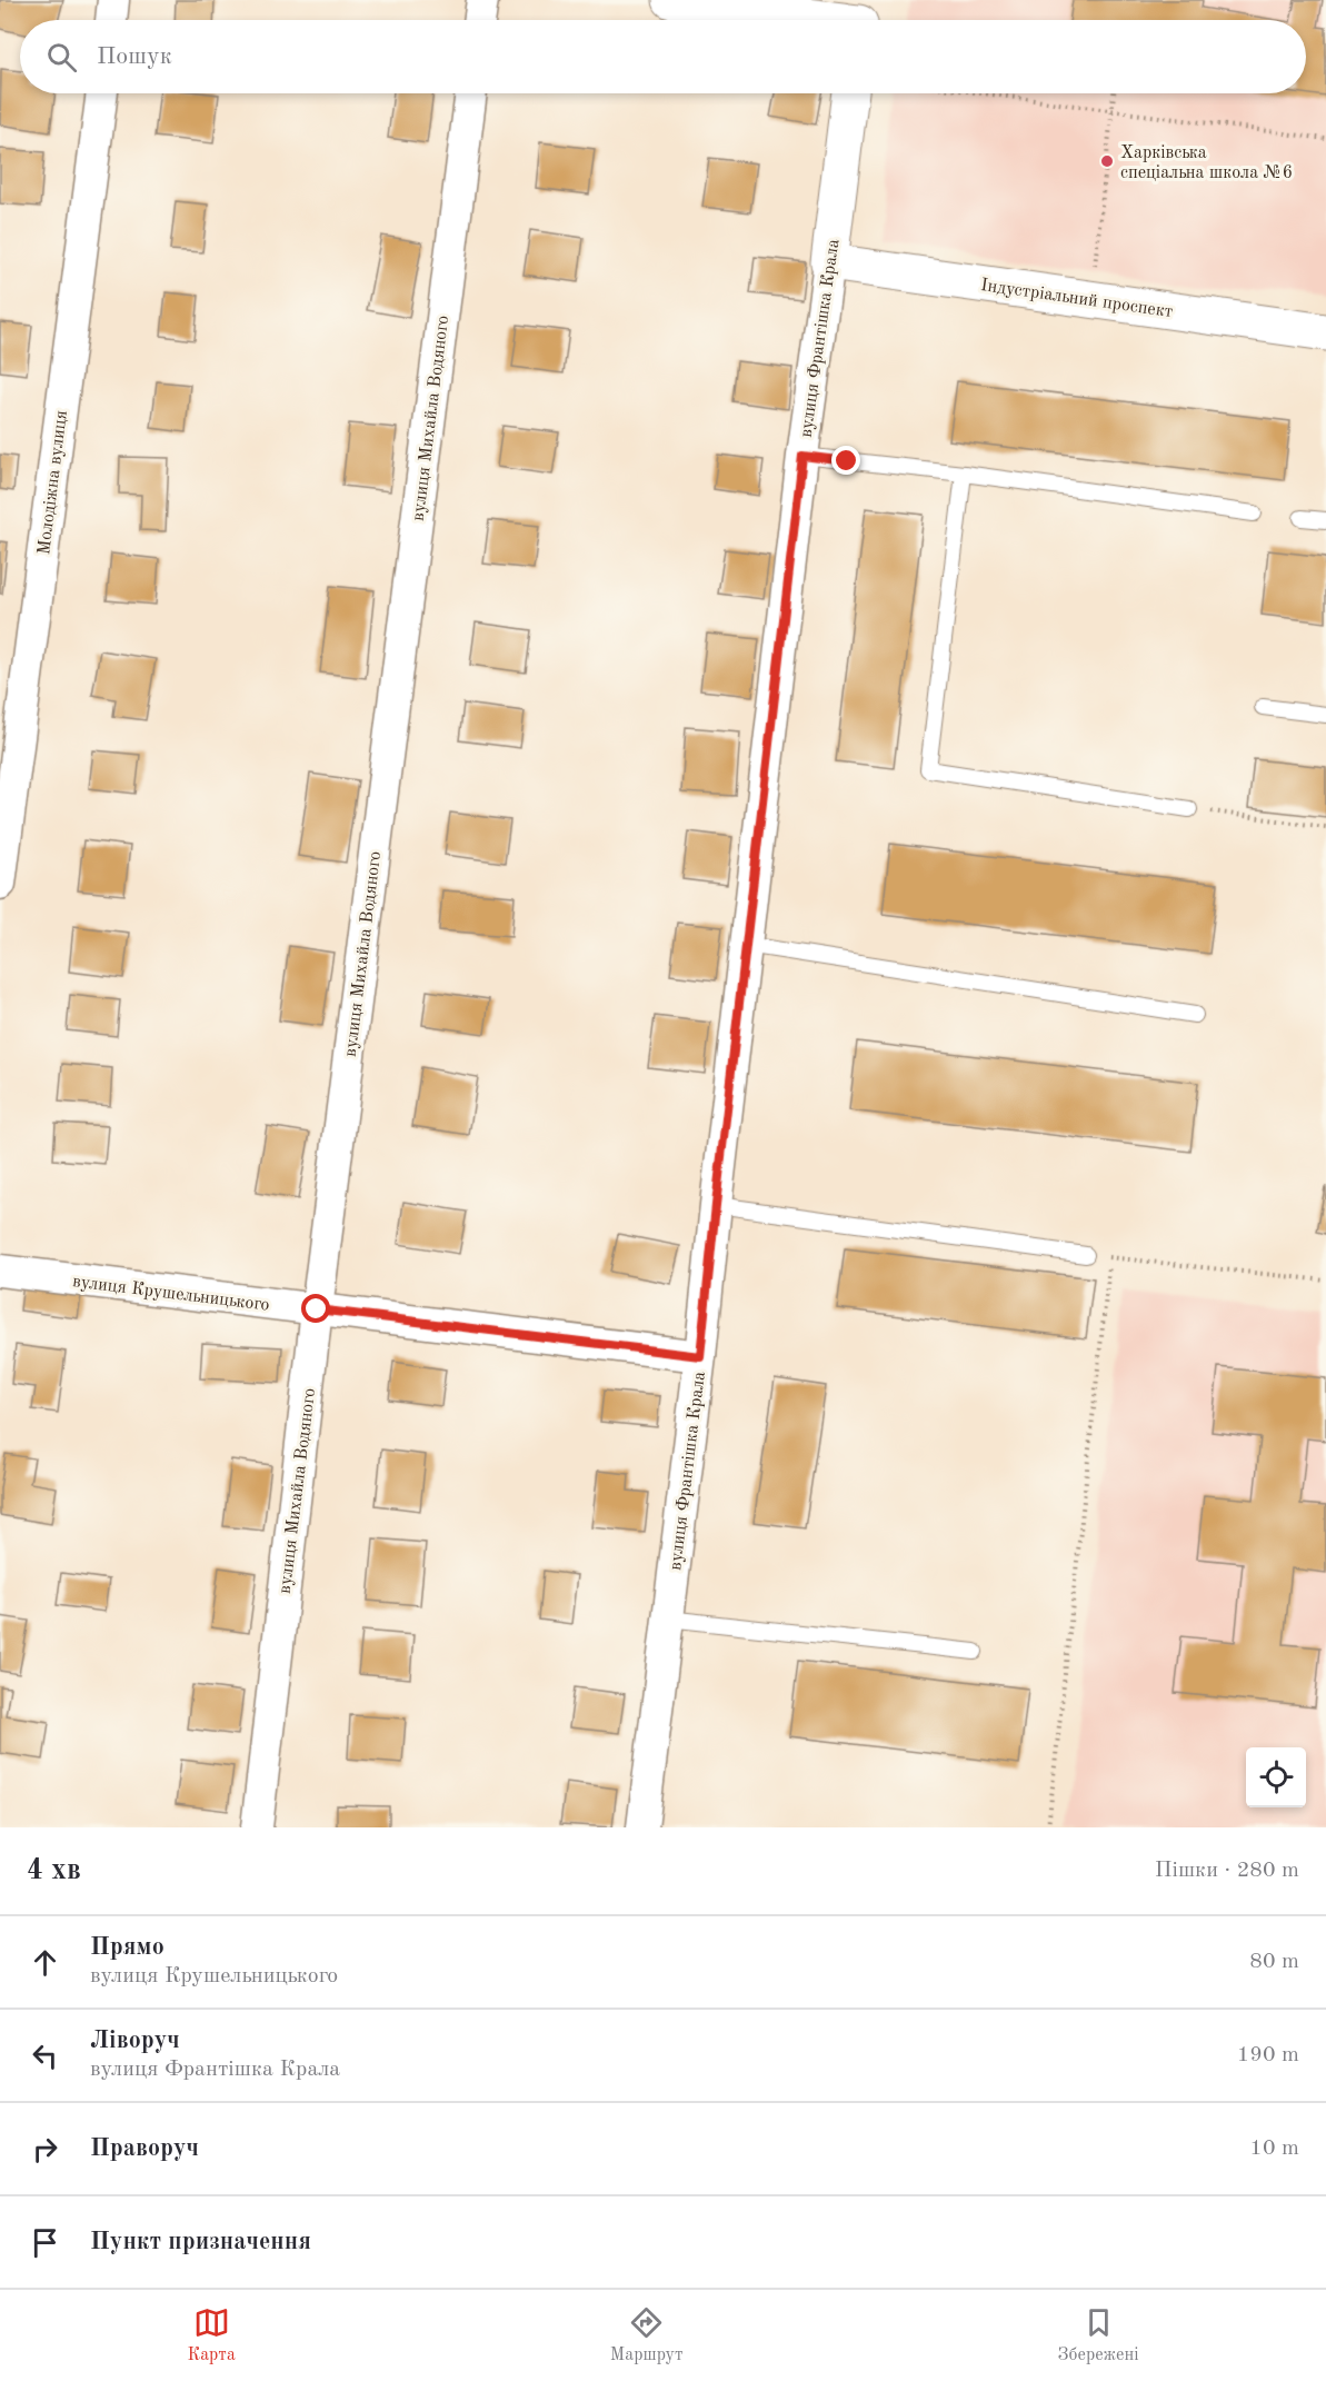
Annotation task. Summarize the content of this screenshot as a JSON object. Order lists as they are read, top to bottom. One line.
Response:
{"streets":{"street":["Індустріальний проспект","вулиця Франтішка Крала","вулиця Михайла Водяного","Молодіжна вулиця","вулиця Крушельницького"]},"crossings":[["Індустріальний проспект","вулиця Франтішка Крала"],["вулиця Франтішка Крала","вулиця Крушельницького"],["вулиця Михайла Водяного","вулиця Крушельницького"]],"places":["Харківська спеціальна школа №6"],"page":{"search":"Пошук","heading":["4 хв","Пішки · 280 m"],"list":[["Прямо","вулиця Крушельницького","80 m"],["Ліворуч","вулиця Франтішка Крала","190 m"],["Праворуч","10 m"],"Пункт призначення"],"nav":["Карта","Маршрут","Збережені"]}}
